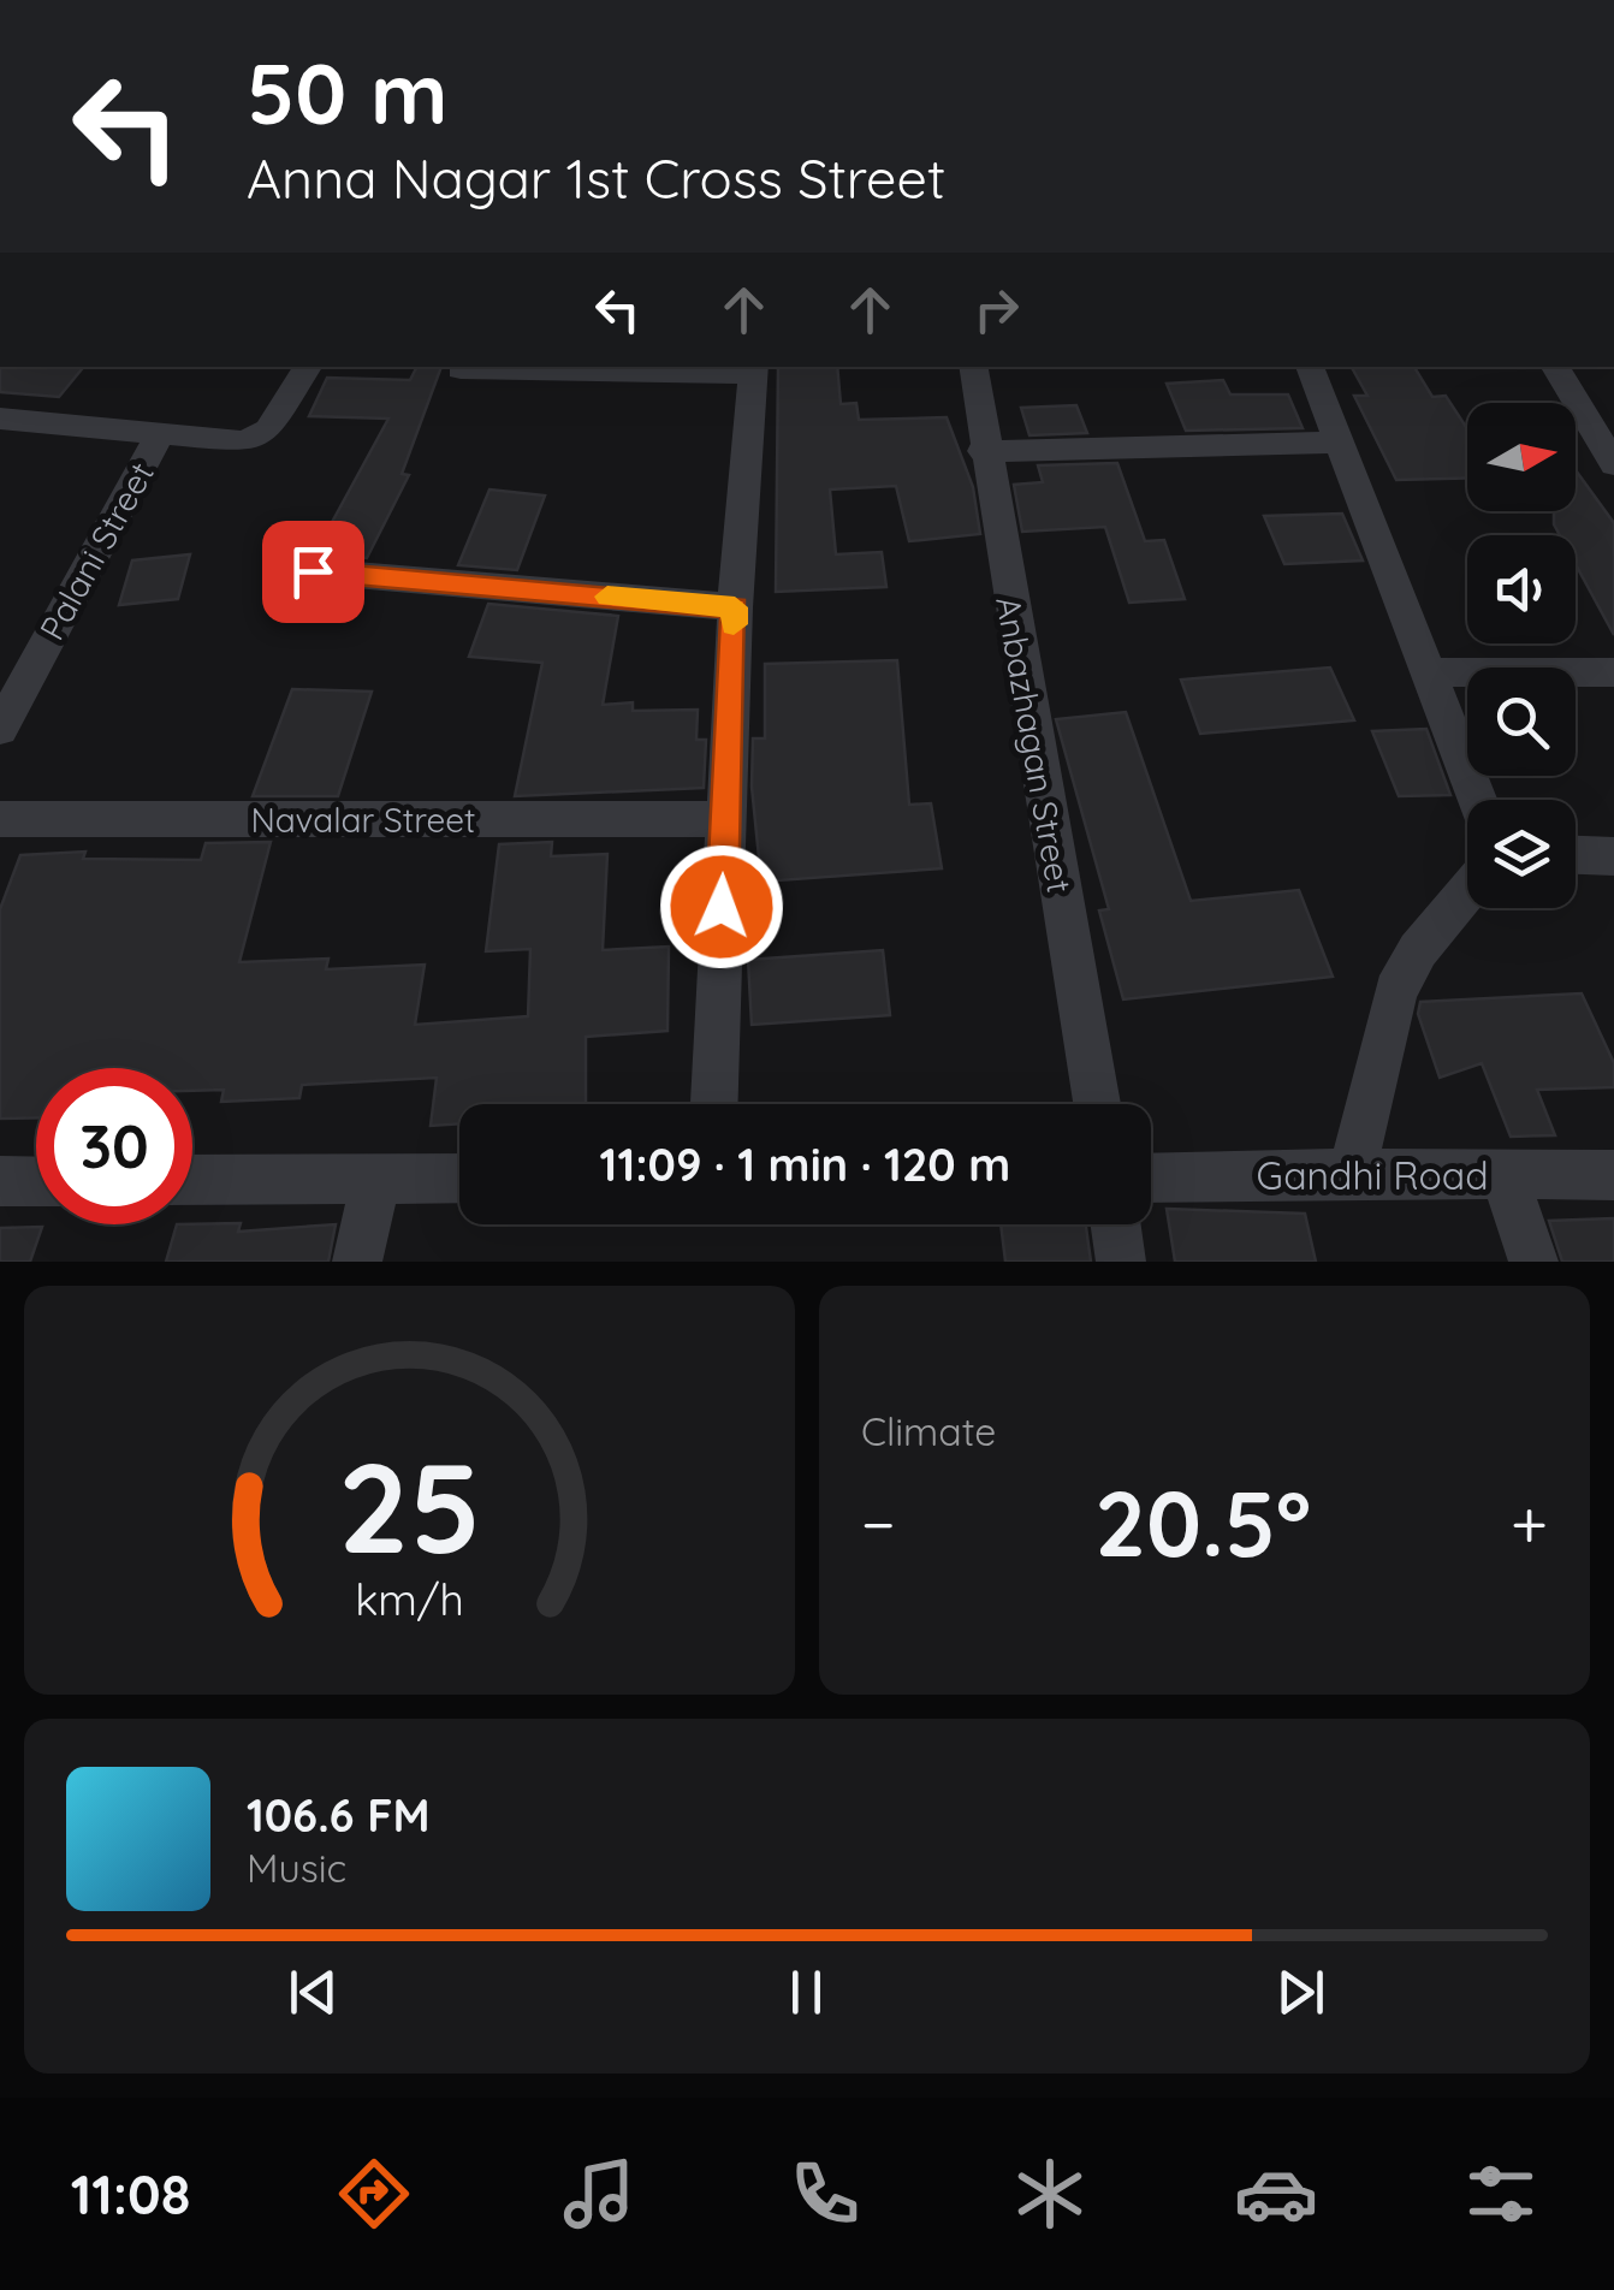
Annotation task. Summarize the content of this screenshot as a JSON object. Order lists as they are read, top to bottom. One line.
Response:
{"streets":{"street":["Palani Street","Anbazhagan Street","Navalar Street","Gandhi Road"]},"north":"right","page":{"turn":["50 m","Anna Nagar 1st Cross Street"],"limit":"30","trip":"11:09 · 1 min · 120 m","tile":"Climate","heat":["−","20.5°","+"],"song":["106.6 FM","Music"],"tabs":"11:08","gauge":["25","km/h"]}}
